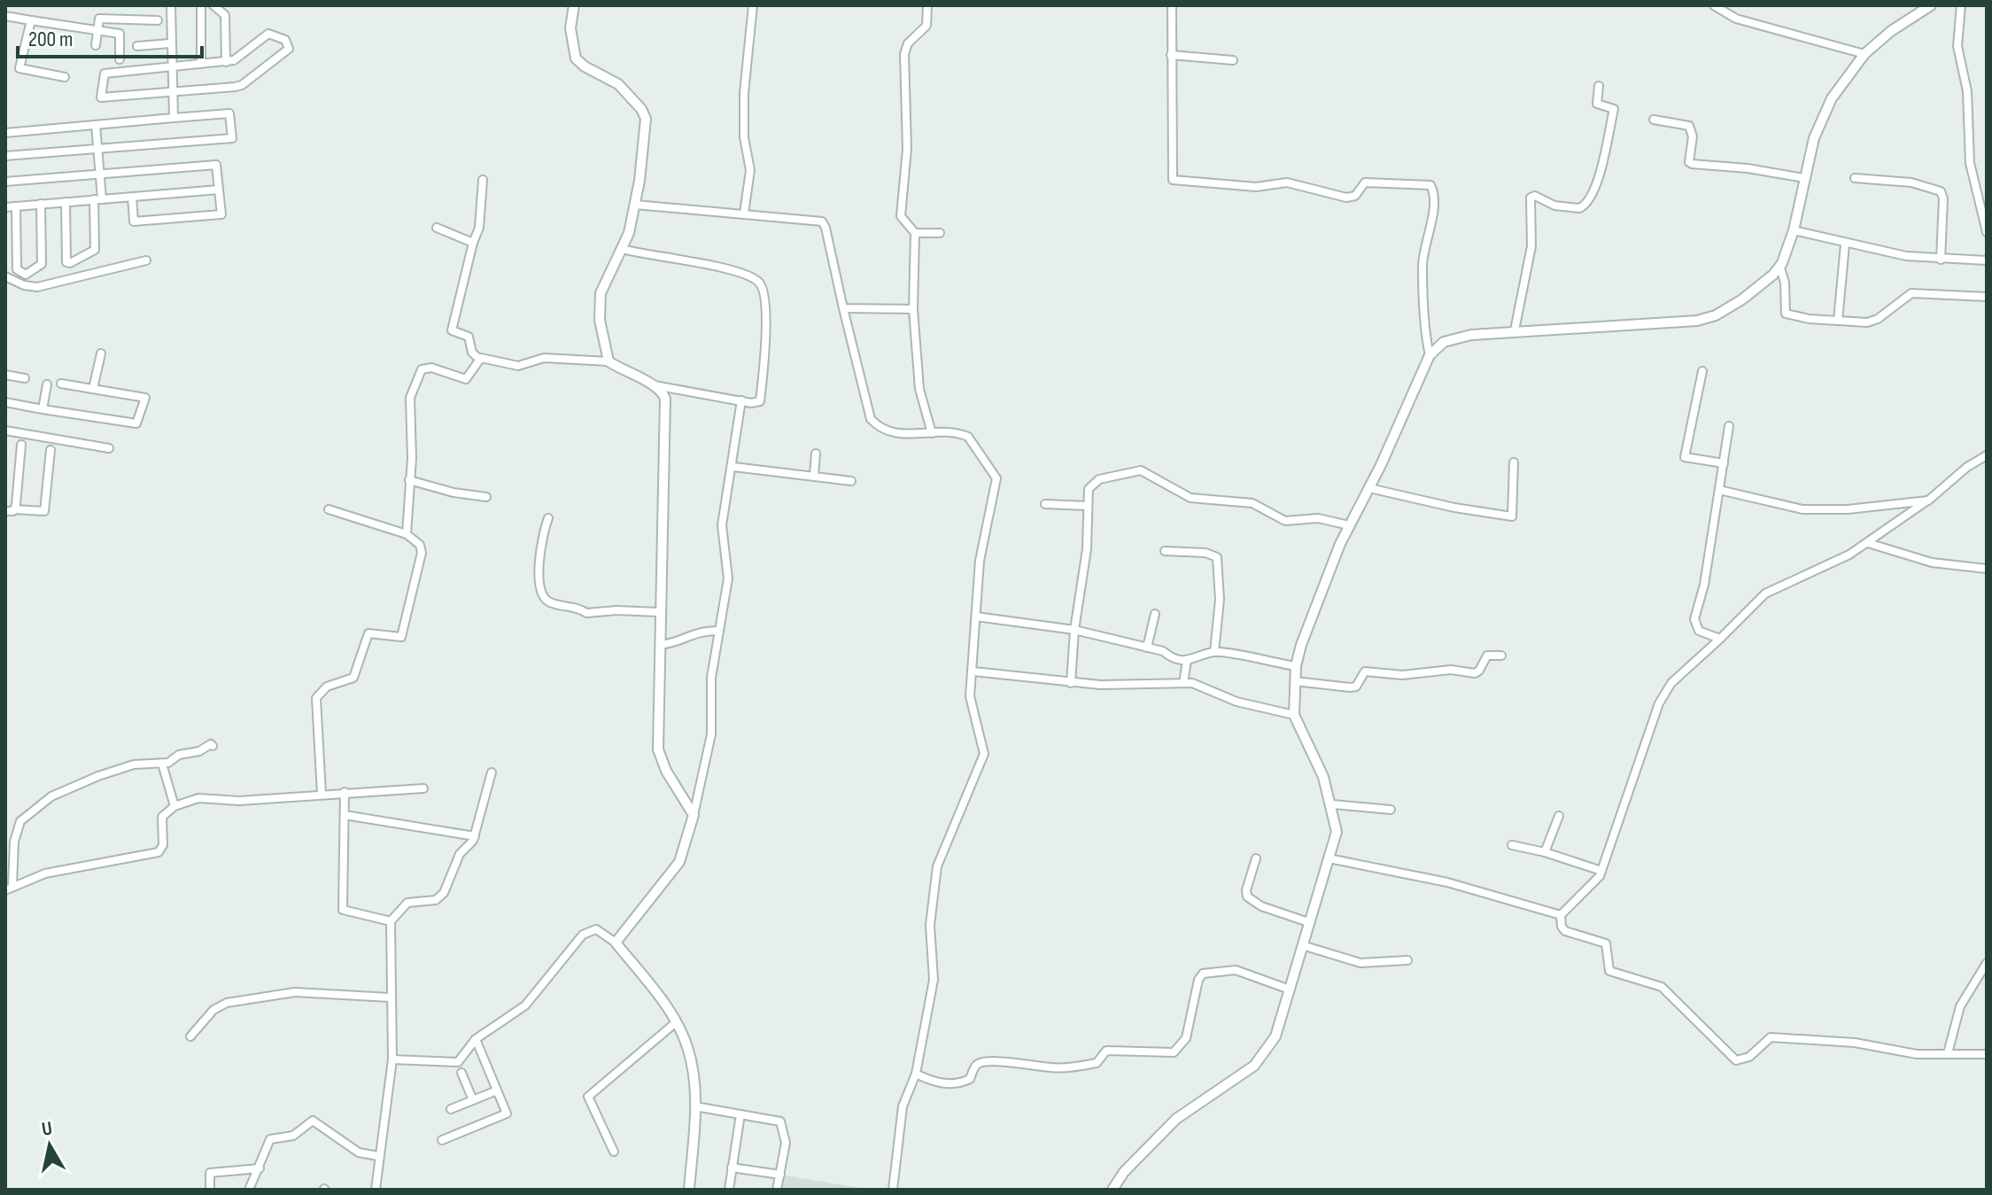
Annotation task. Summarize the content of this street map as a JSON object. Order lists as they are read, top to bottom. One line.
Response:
{"scale_bar":"200 m","north":"top"}
